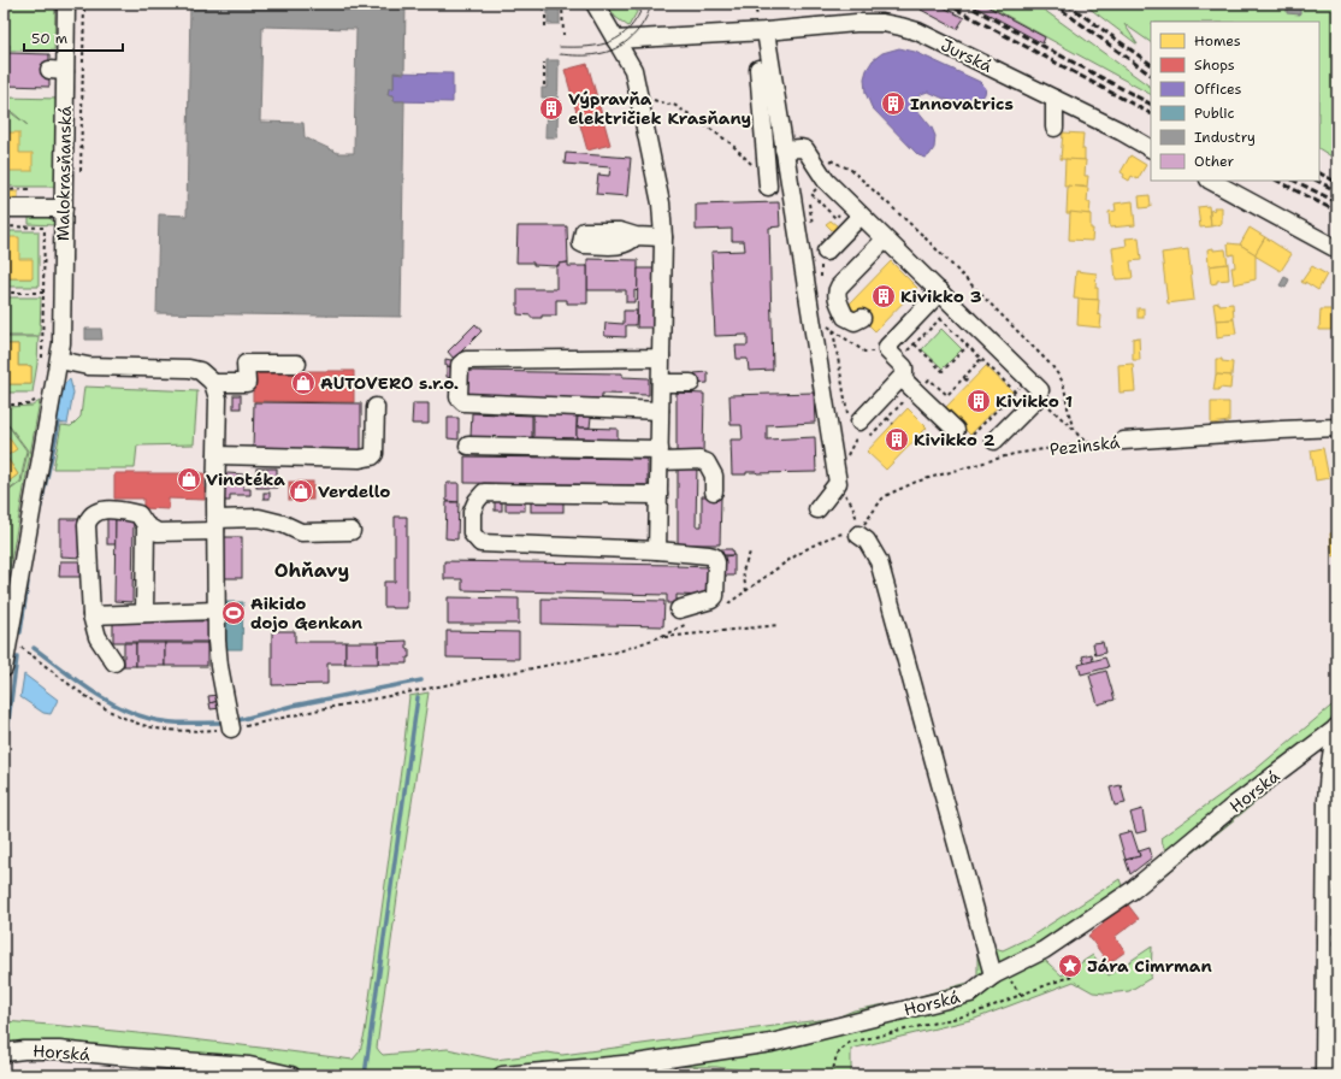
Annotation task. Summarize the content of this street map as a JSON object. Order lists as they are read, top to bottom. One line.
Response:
{"streets":{"street":["Jurská","Malokrasňanská","Pezinská","Horská"]},"districts":["Ohňavy"],"places":{"building":["Innovatrics","Výpravňa električiek Krasňany","Kivikko 3","Kivikko 1","Kivikko 2"],"shop":["AUTOVERO s.r.o.","Vinotéka","Verdello"],"sports":["Aikido dojo Genkan"],"place":["Jára Cimrman"]},"legend":["Homes","Shops","Offices","Public","Industry","Other"],"scale_bar":"50 m"}
